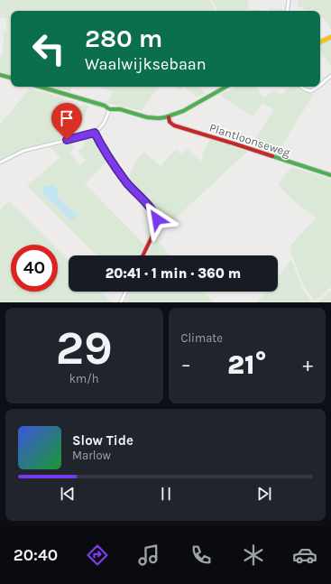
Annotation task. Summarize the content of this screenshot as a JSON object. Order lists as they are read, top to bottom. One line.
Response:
{"streets":{"street":["Plantloonseweg"]},"page":{"turn":["280 m","Waalwijksebaan"],"limit":"40","trip":"20:41 · 1 min · 360 m","tile":[["29","km/h"],"Climate"],"heat":["−","21°","+"],"song":["Slow Tide","Marlow"],"tabs":"20:40"}}
